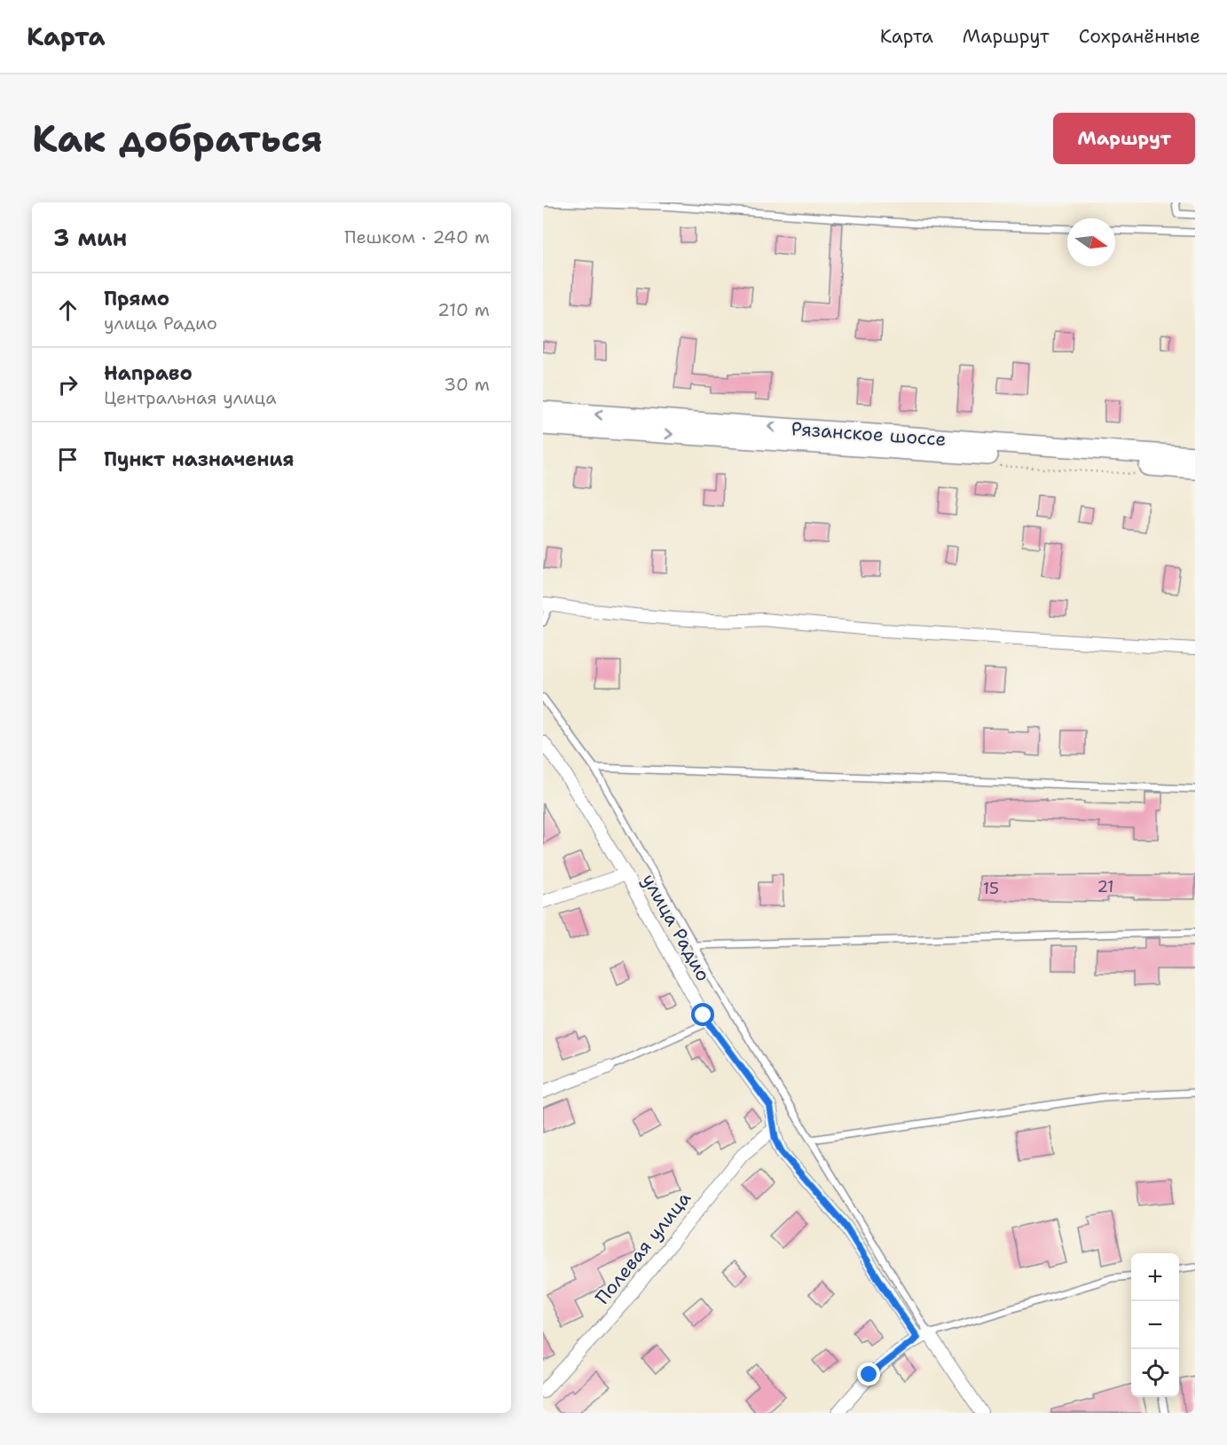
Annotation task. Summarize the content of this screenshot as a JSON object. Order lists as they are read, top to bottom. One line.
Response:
{"streets":{"main road":["Рязанское шоссе"],"street":["улица Радио","Полевая улица"]},"crossings":[["улица Радио","Полевая улица"]],"house_numbers":["21","15"],"north":"right","page":{"header":"Карта","nav":["Карта","Маршрут","Сохранённые"],"buttons":"Маршрут","title":"Как добраться","heading":["3 мин","Пешком · 240 m"],"list":[["Прямо","улица Радио","210 m"],["Направо","Центральная улица","30 m"],"Пункт назначения"],"map_buttons":["+","−"]}}
